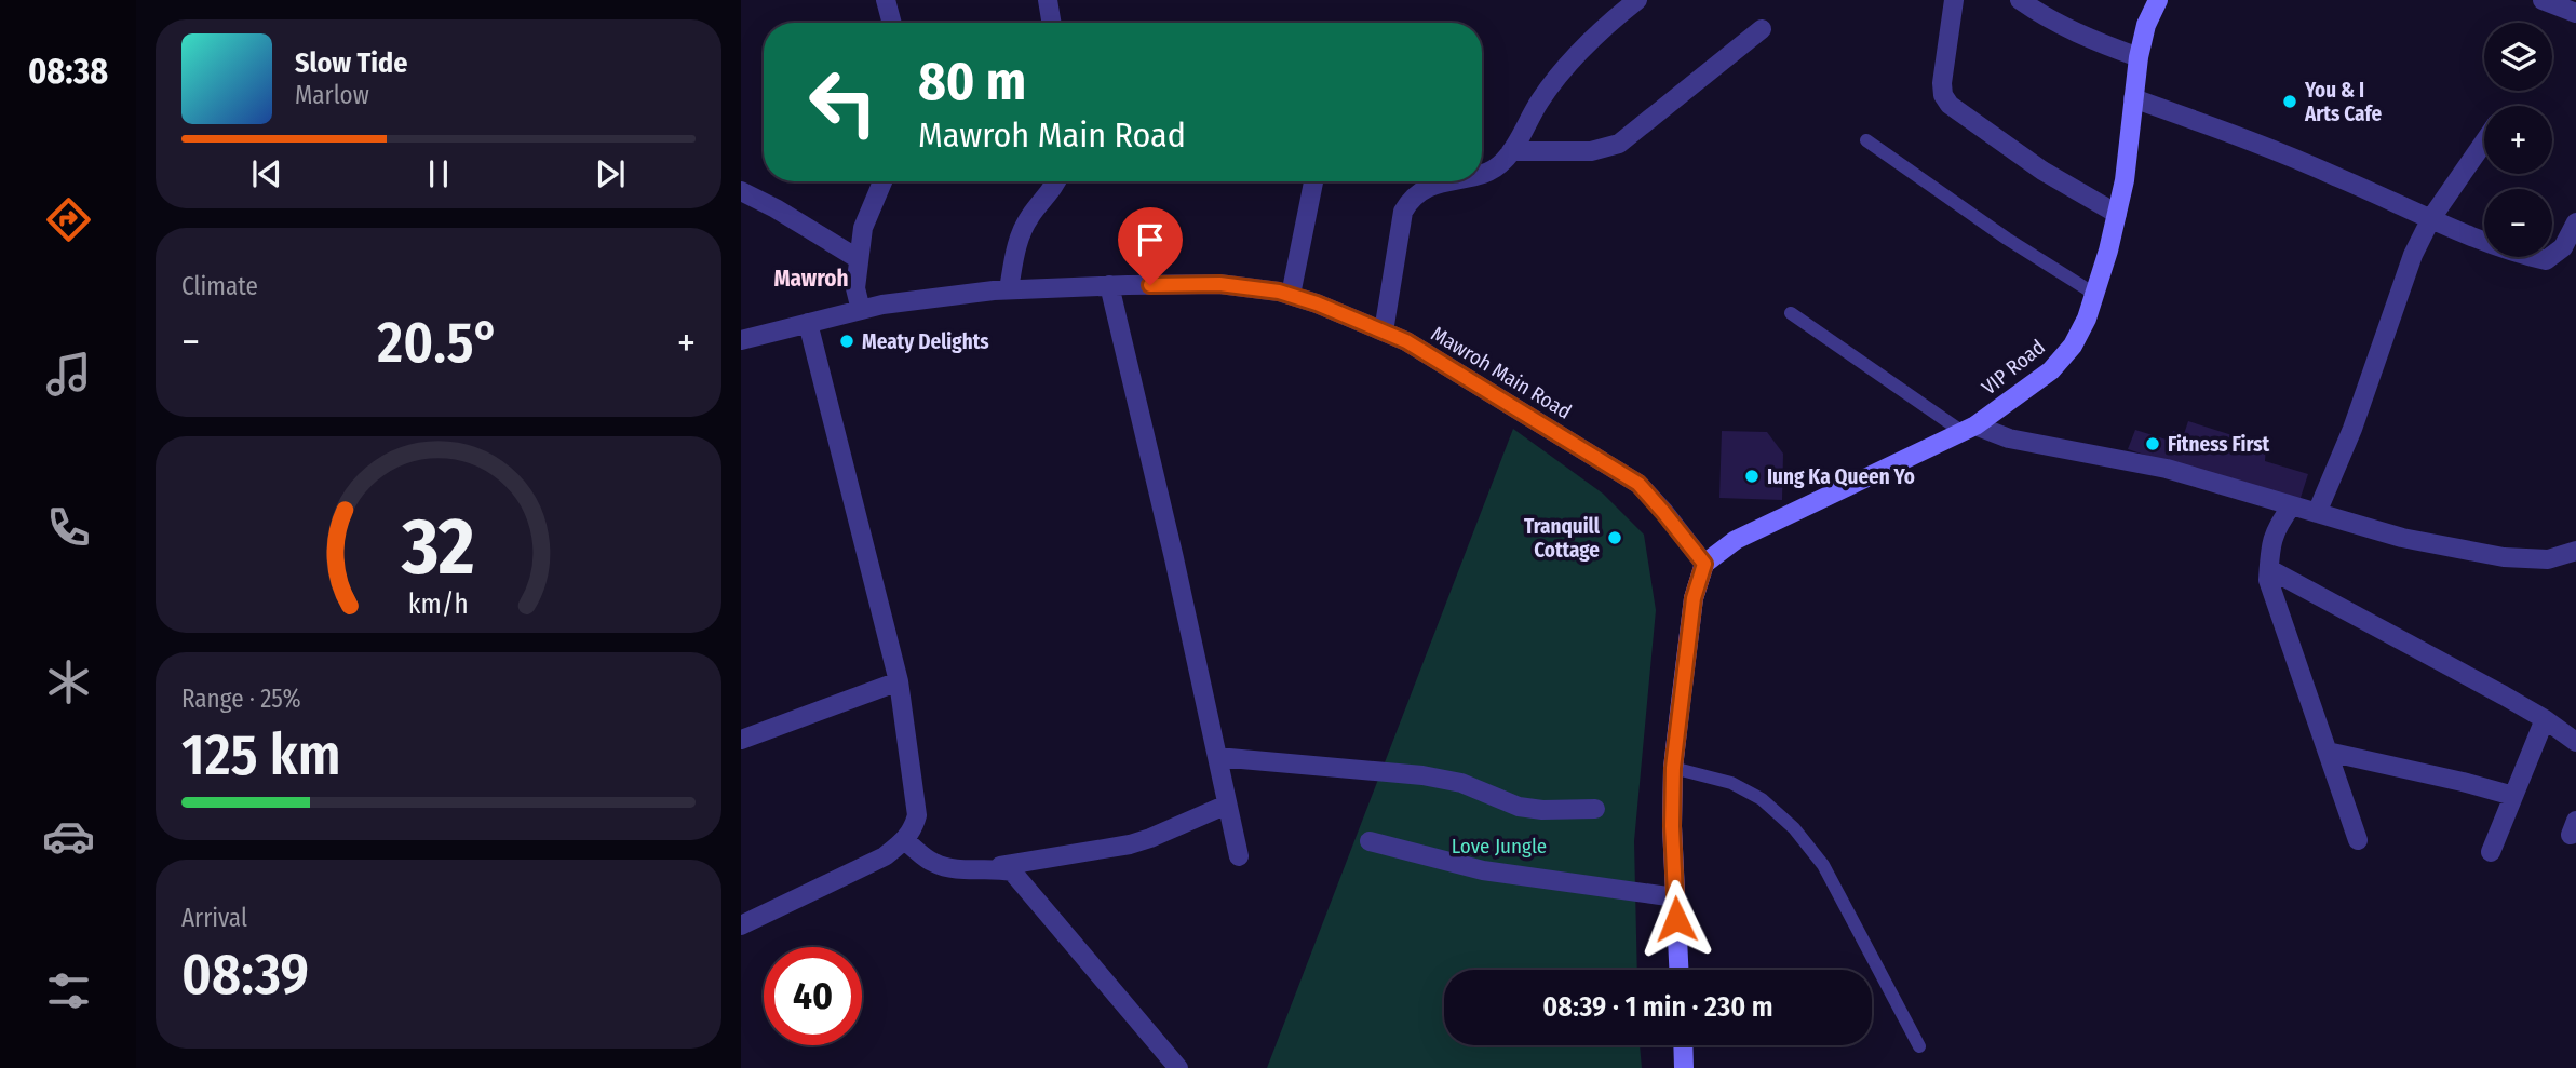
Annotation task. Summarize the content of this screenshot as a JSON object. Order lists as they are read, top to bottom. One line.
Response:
{"streets":{"street":["VIP Road","Mawroh Main Road"]},"crossings":[["VIP Road","Mawroh Main Road"]],"districts":["Mawroh"],"parks":["Love Jungle"],"places":["You & I Arts Cafe","Meaty Delights","Fitness First","Iung Ka Queen Yo","Tranquill Cottage"],"page":{"tabs":"08:38","map_buttons":["+","−"],"turn":["80 m","Mawroh Main Road"],"song":["Slow Tide","Marlow"],"tile":["Climate",["Range · 25%","125 km"],["Arrival","08:39"]],"heat":["−","20.5°","+"],"limit":"40","trip":"08:39 · 1 min · 230 m","gauge":["32","km/h"]}}
